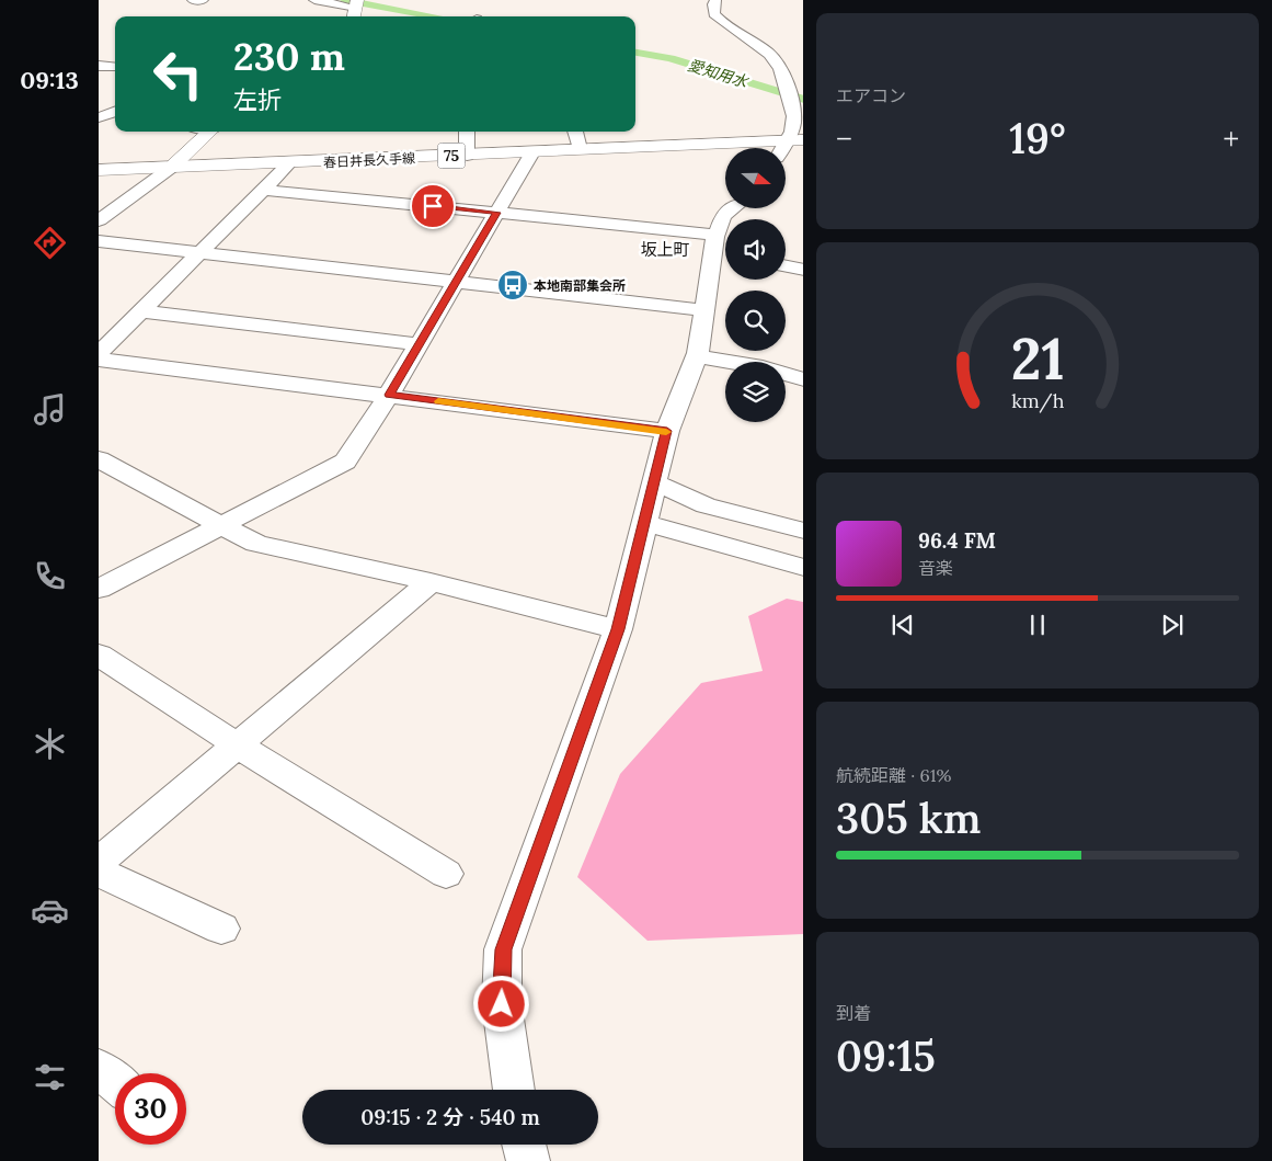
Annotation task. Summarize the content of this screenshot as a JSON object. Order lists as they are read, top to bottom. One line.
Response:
{"streets":{"main road":["75","春日井長久手線"]},"districts":["坂上町"],"water":["愛知用水"],"places":{"bus stop":["本地南部集会所"]},"north":"right","page":{"tabs":"09:13","tile":["エアコン",["航続距離 · 61%","305 km"],["到着","09:15"]],"turn":["230 m","左折"],"heat":["−","19°","+"],"song":["96.4 FM","音楽"],"limit":"30","trip":"09:15 · 2 分 · 540 m","gauge":["21","km/h"]}}
